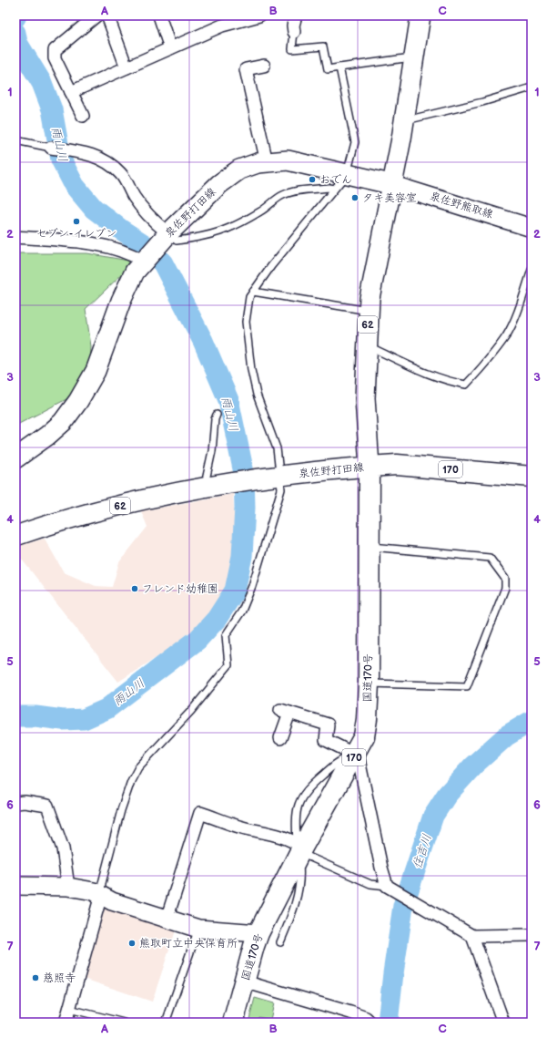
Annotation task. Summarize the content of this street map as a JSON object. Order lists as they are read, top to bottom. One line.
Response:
{"streets":{"highway":["170","国道170号"],"main road":["泉佐野打田線","62"],"street":["泉佐野熊取線"]},"crossings":[["泉佐野熊取線","泉佐野打田線"],["泉佐野打田線","170"],["泉佐野打田線","国道170号"],["170","国道170号"]],"water":["雨山川","住吉川"],"places":["おでん","タキ美容室","セブン-イレブン","フレンド幼稚園","熊取町立中央保育所","慈照寺"],"grid":{"columns":["A","B","C"],"rows":["1","2","3","4","5","6","7"]}}
